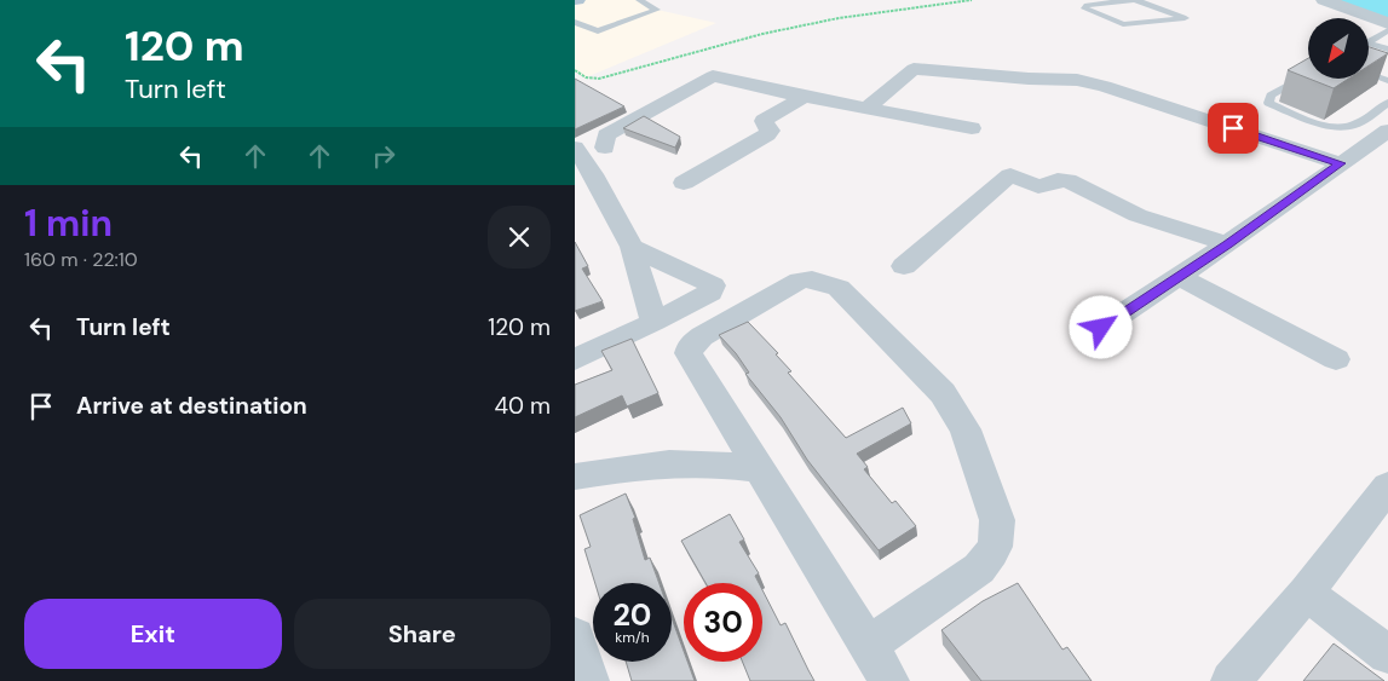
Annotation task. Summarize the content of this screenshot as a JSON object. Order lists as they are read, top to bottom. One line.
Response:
{"north":"bottom left","page":{"turn":["120 m","Turn left"],"heading":["1 min","160 m · 22:10"],"list":[{"name":"Turn left","value":"120 m"},{"name":"Arrive at destination","value":"40 m"}],"speed":"20 km/h","limit":"30","buttons":["Exit","Share"]}}
